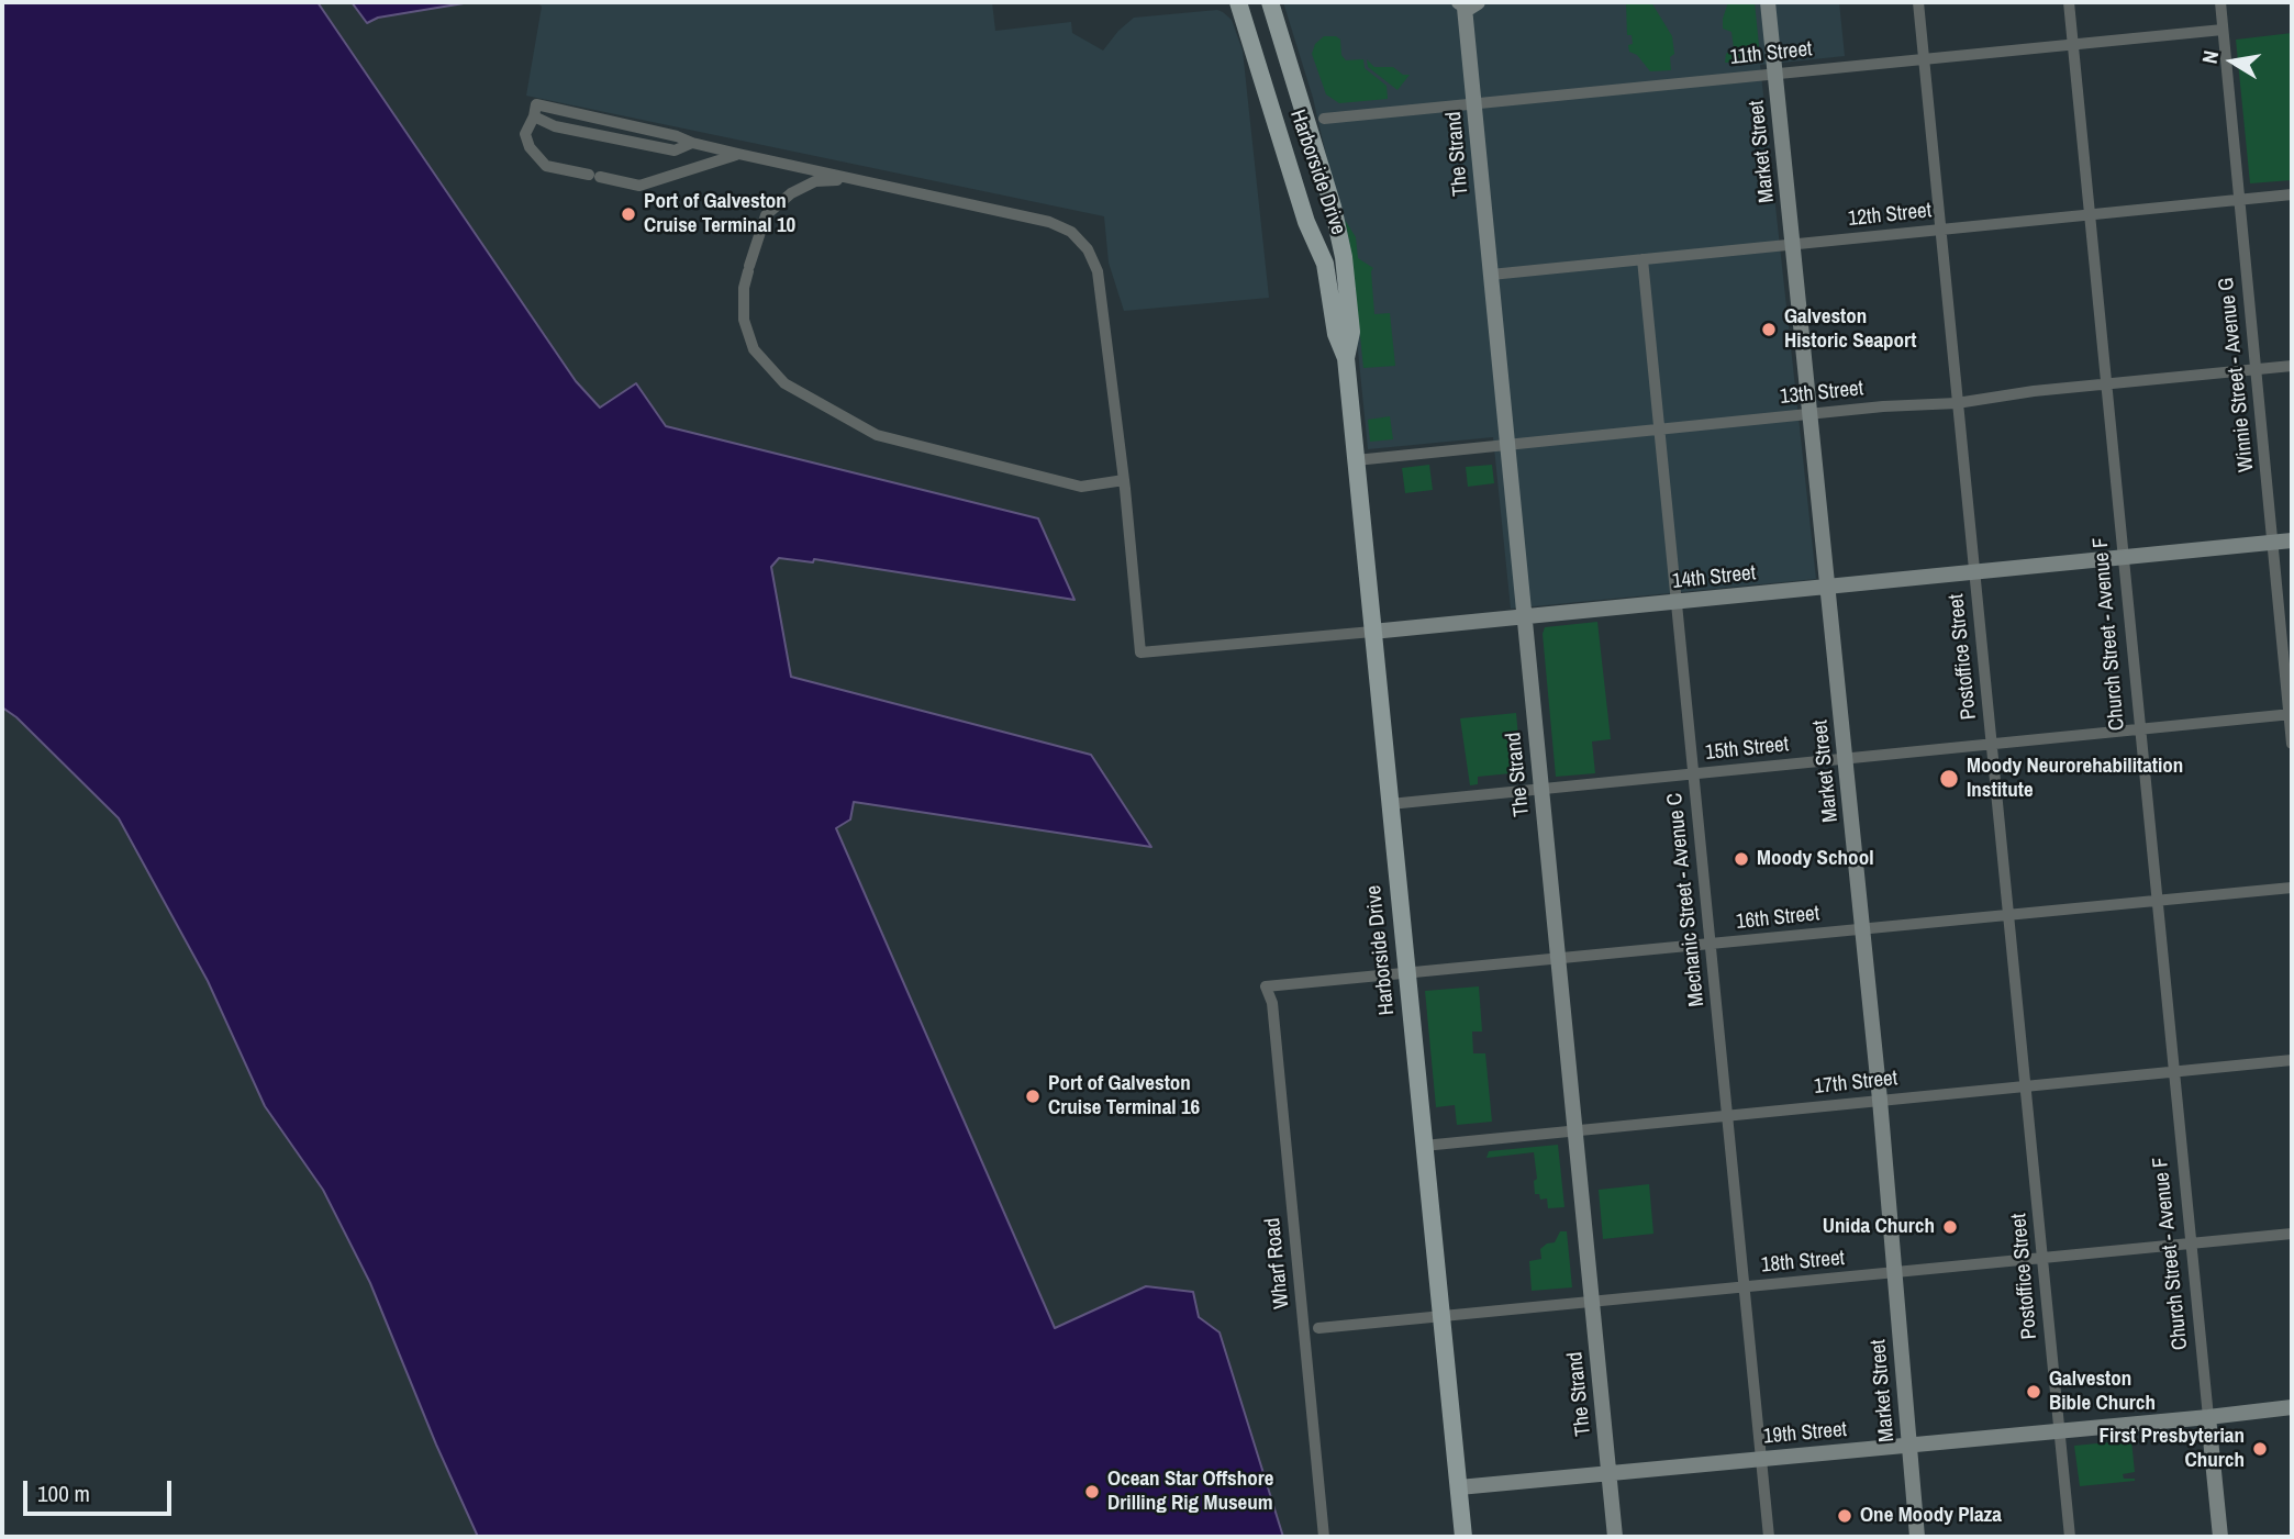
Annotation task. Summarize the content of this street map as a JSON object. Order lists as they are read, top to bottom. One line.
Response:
{"streets":{"main road":["Harborside Drive"],"street":["11th Street","Market Street","The Strand","12th Street","Winnie Street - Avenue G","13th Street","14th Street","Church Street - Avenue F","Postoffice Street","15th Street","Mechanic Street - Avenue C","16th Street","17th Street","18th Street","Wharf Road","19th Street"]},"crossings":[["11th Street","Market Street"],["11th Street","The Strand"],["11th Street","Winnie Street - Avenue G"],["11th Street","Church Street - Avenue F"],["11th Street","Postoffice Street"],["Market Street","12th Street"],["Market Street","13th Street"],["Market Street","14th Street"],["Market Street","15th Street"],["Market Street","16th Street"],["Market Street","17th Street"],["Market Street","18th Street"],["Market Street","19th Street"],["The Strand","12th Street"],["The Strand","13th Street"],["The Strand","14th Street"],["The Strand","15th Street"],["The Strand","16th Street"],["The Strand","17th Street"],["The Strand","18th Street"],["The Strand","19th Street"],["Harborside Drive","13th Street"],["Harborside Drive","14th Street"],["Harborside Drive","15th Street"],["Harborside Drive","16th Street"],["Harborside Drive","17th Street"],["Harborside Drive","18th Street"],["Harborside Drive","19th Street"],["12th Street","Winnie Street - Avenue G"],["12th Street","Church Street - Avenue F"],["12th Street","Postoffice Street"],["12th Street","Mechanic Street - Avenue C"],["Winnie Street - Avenue G","13th Street"],["Winnie Street - Avenue G","14th Street"],["Winnie Street - Avenue G","15th Street"],["13th Street","Church Street - Avenue F"],["13th Street","Postoffice Street"],["13th Street","Mechanic Street - Avenue C"],["14th Street","Church Street - Avenue F"],["14th Street","Postoffice Street"],["14th Street","Mechanic Street - Avenue C"],["Church Street - Avenue F","15th Street"],["Church Street - Avenue F","16th Street"],["Church Street - Avenue F","17th Street"],["Church Street - Avenue F","18th Street"],["Church Street - Avenue F","19th Street"],["Postoffice Street","15th Street"],["Postoffice Street","16th Street"],["Postoffice Street","17th Street"],["Postoffice Street","18th Street"],["Postoffice Street","19th Street"],["15th Street","Mechanic Street - Avenue C"],["Mechanic Street - Avenue C","16th Street"],["Mechanic Street - Avenue C","17th Street"],["Mechanic Street - Avenue C","18th Street"],["Mechanic Street - Avenue C","19th Street"],["16th Street","Wharf Road"]],"places":["Port of Galveston Cruise Terminal 10","Galveston Historic Seaport","Moody Neurorehabilitation Institute","Moody School","Port of Galveston Cruise Terminal 16","Unida Church","Galveston Bible Church","First Presbyterian Church","Ocean Star Offshore Drilling Rig Museum","One Moody Plaza"],"scale_bar":"100 m","north":"left"}
